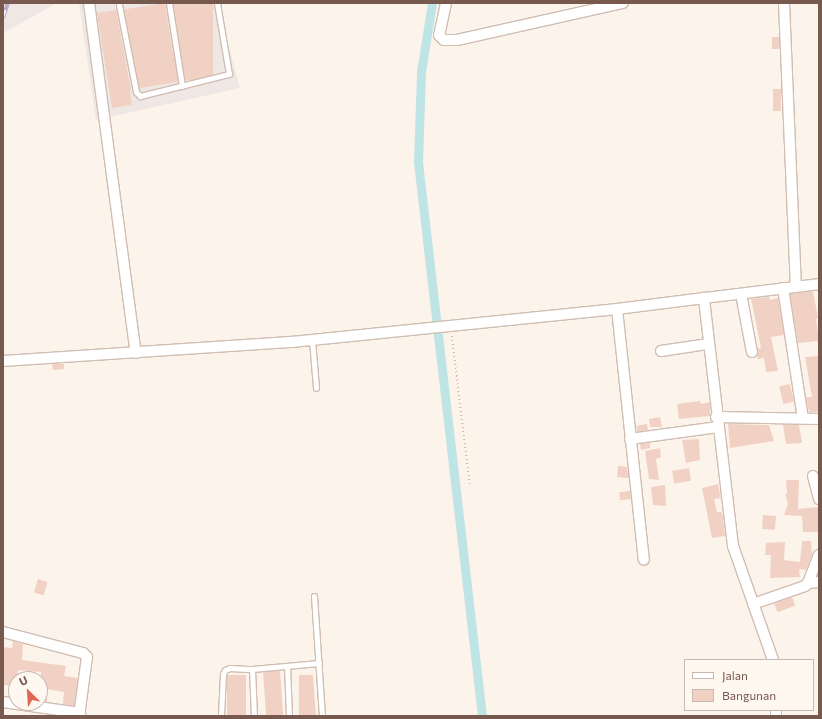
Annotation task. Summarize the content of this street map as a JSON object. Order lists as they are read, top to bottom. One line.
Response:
{"legend":["Jalan","Bangunan"],"north":"top left"}
